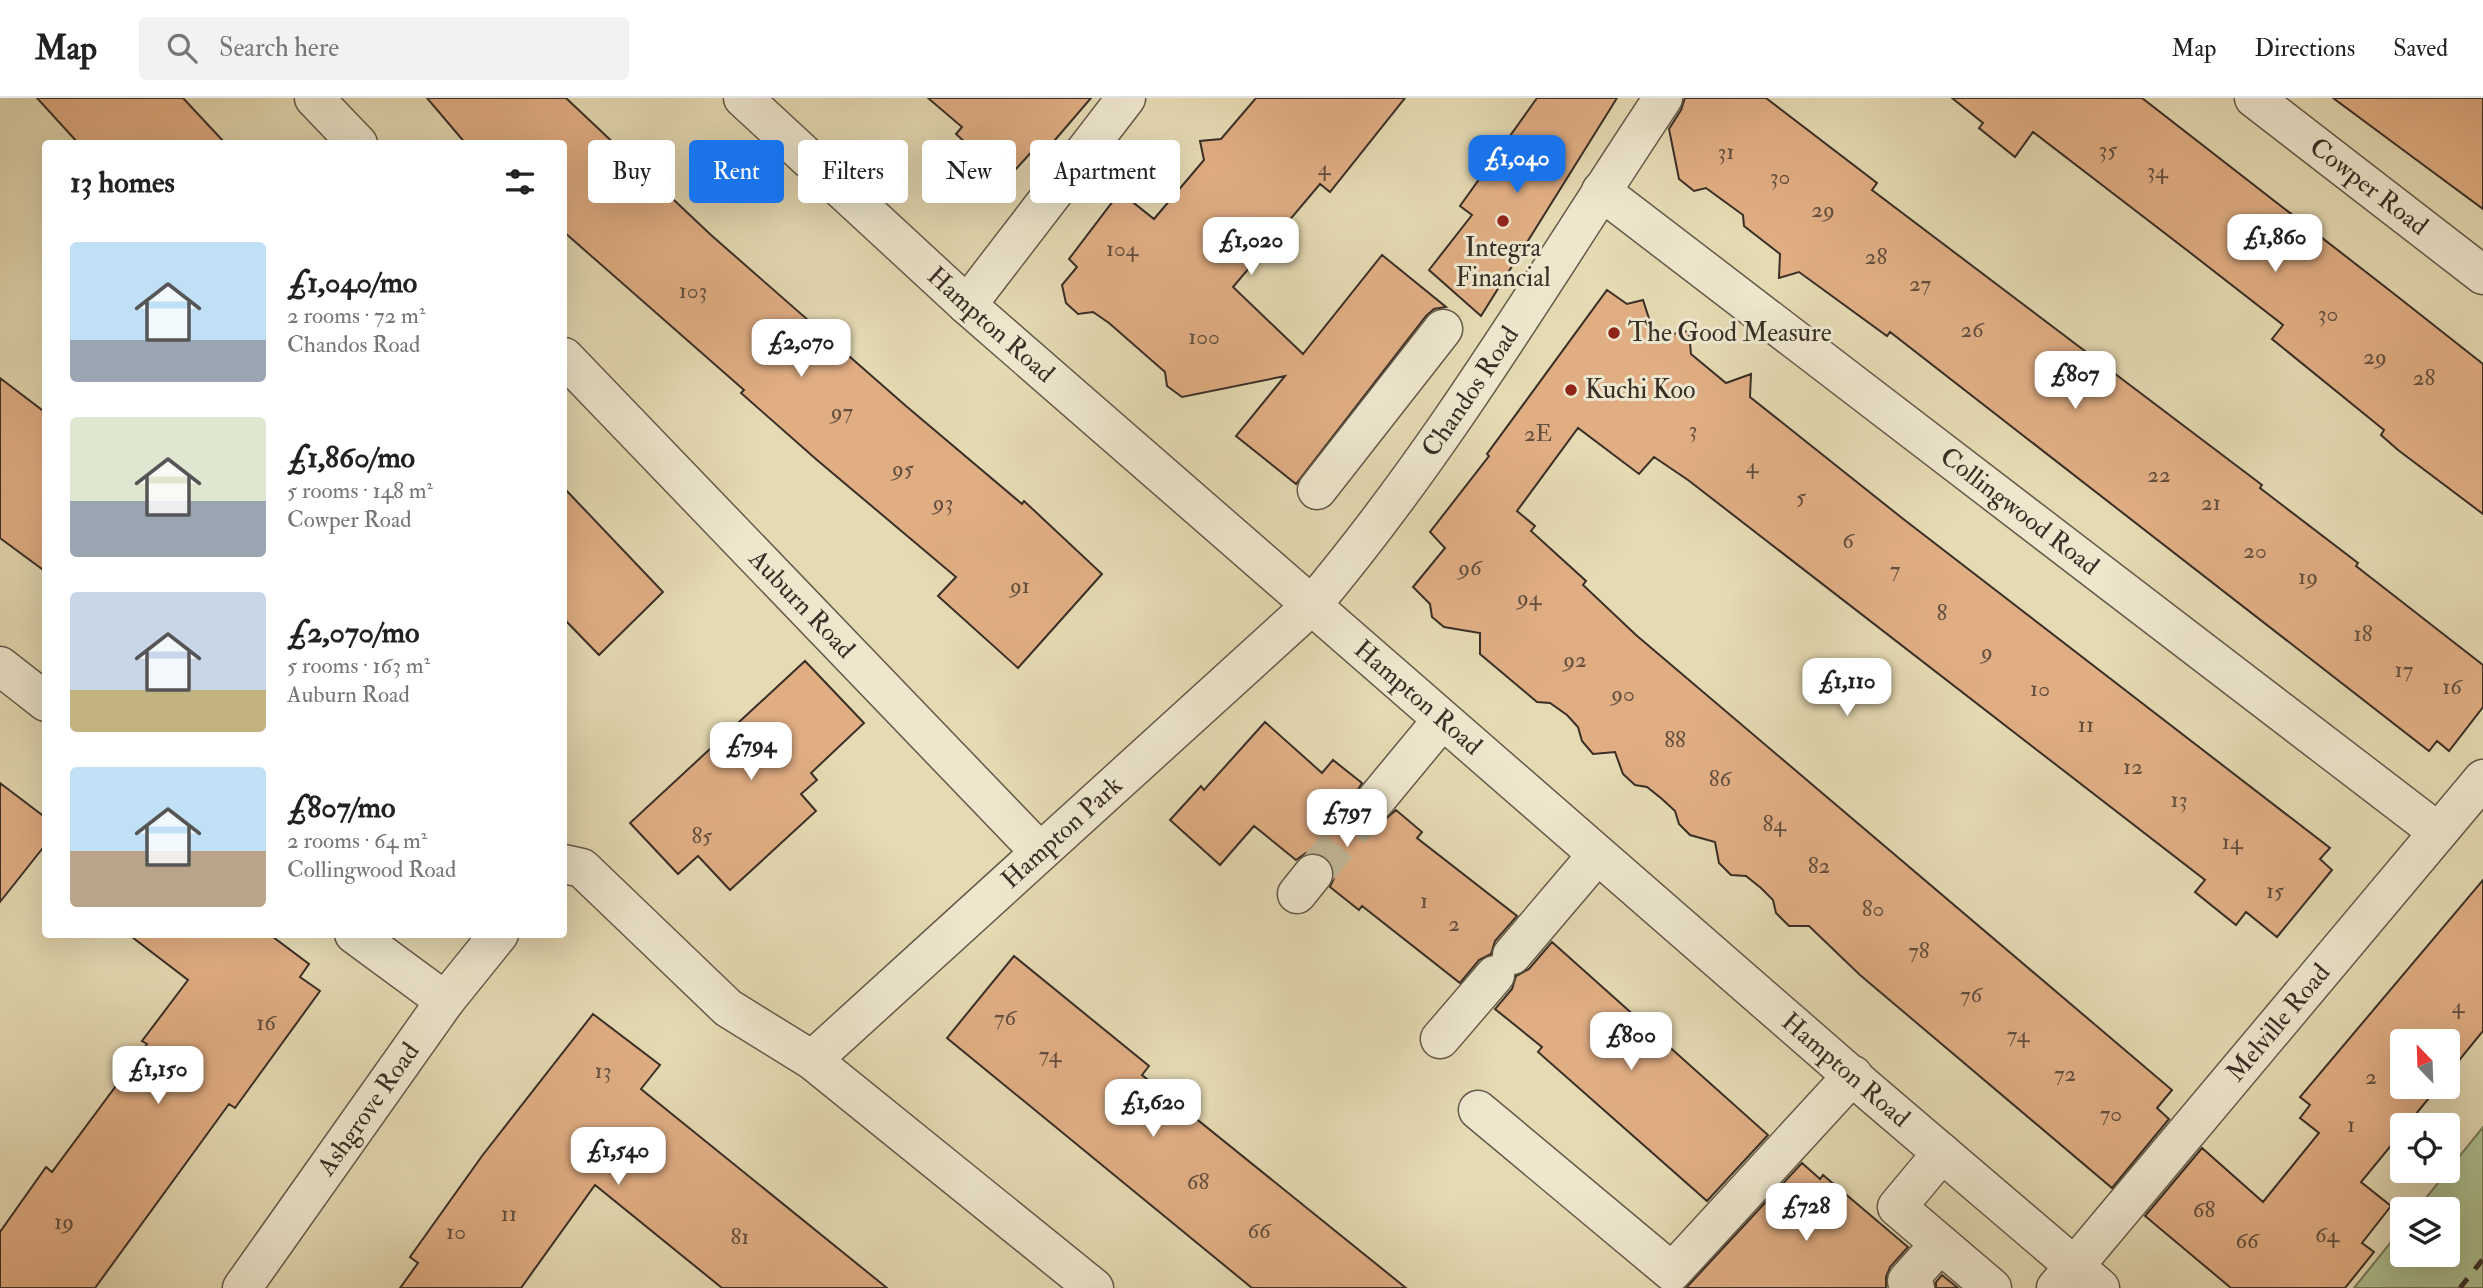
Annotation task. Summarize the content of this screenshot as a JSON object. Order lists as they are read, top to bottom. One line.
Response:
{"streets":{"street":["Cowper Road","Hampton Road","Chandos Road","Collingwood Road","Auburn Road","Hampton Park","Melville Road","Ashgrove Road"]},"crossings":[["Hampton Road","Chandos Road"],["Hampton Road","Hampton Park"],["Hampton Road","Melville Road"],["Chandos Road","Collingwood Road"],["Chandos Road","Hampton Park"],["Collingwood Road","Melville Road"],["Auburn Road","Hampton Park"]],"places":["Integra Financial","The Good Measure","Kuchi Koo"],"house_numbers":["35","31","4","34","30","29","104","28","27","103","30","26","100","29","28","97","3","2E","4","95","22","5","93","21","6","20","96","7","19","91","94","8","18","9","92","17","16","10","90","11","88","12","86","13","84","85","14","82","15","1","80","2","78","76","4","76","16","74","74","13","72","2","70","1","68","68","11","19","66","10","64","81","66"],"north":"top left","page":{"header":"Map","search":"Search here","nav":["Map","Directions","Saved"],"price":["£1,040","£1,860","£1,020","£2,070","£807","£1,110","£794","£797","£800","£1,150","£1,620","£1,540","£728"],"chip":["Buy","Rent","Filters","New","Apartment"],"heading":"13 homes","list":[{"name":"£1,040/mo","note":"2 rooms · 72 m² · Chandos Road"},{"name":"£1,860/mo","note":"5 rooms · 148 m² · Cowper Road"},{"name":"£2,070/mo","note":"5 rooms · 163 m² · Auburn Road"},{"name":"£807/mo","note":"2 rooms · 64 m² · Collingwood Road"}]}}
